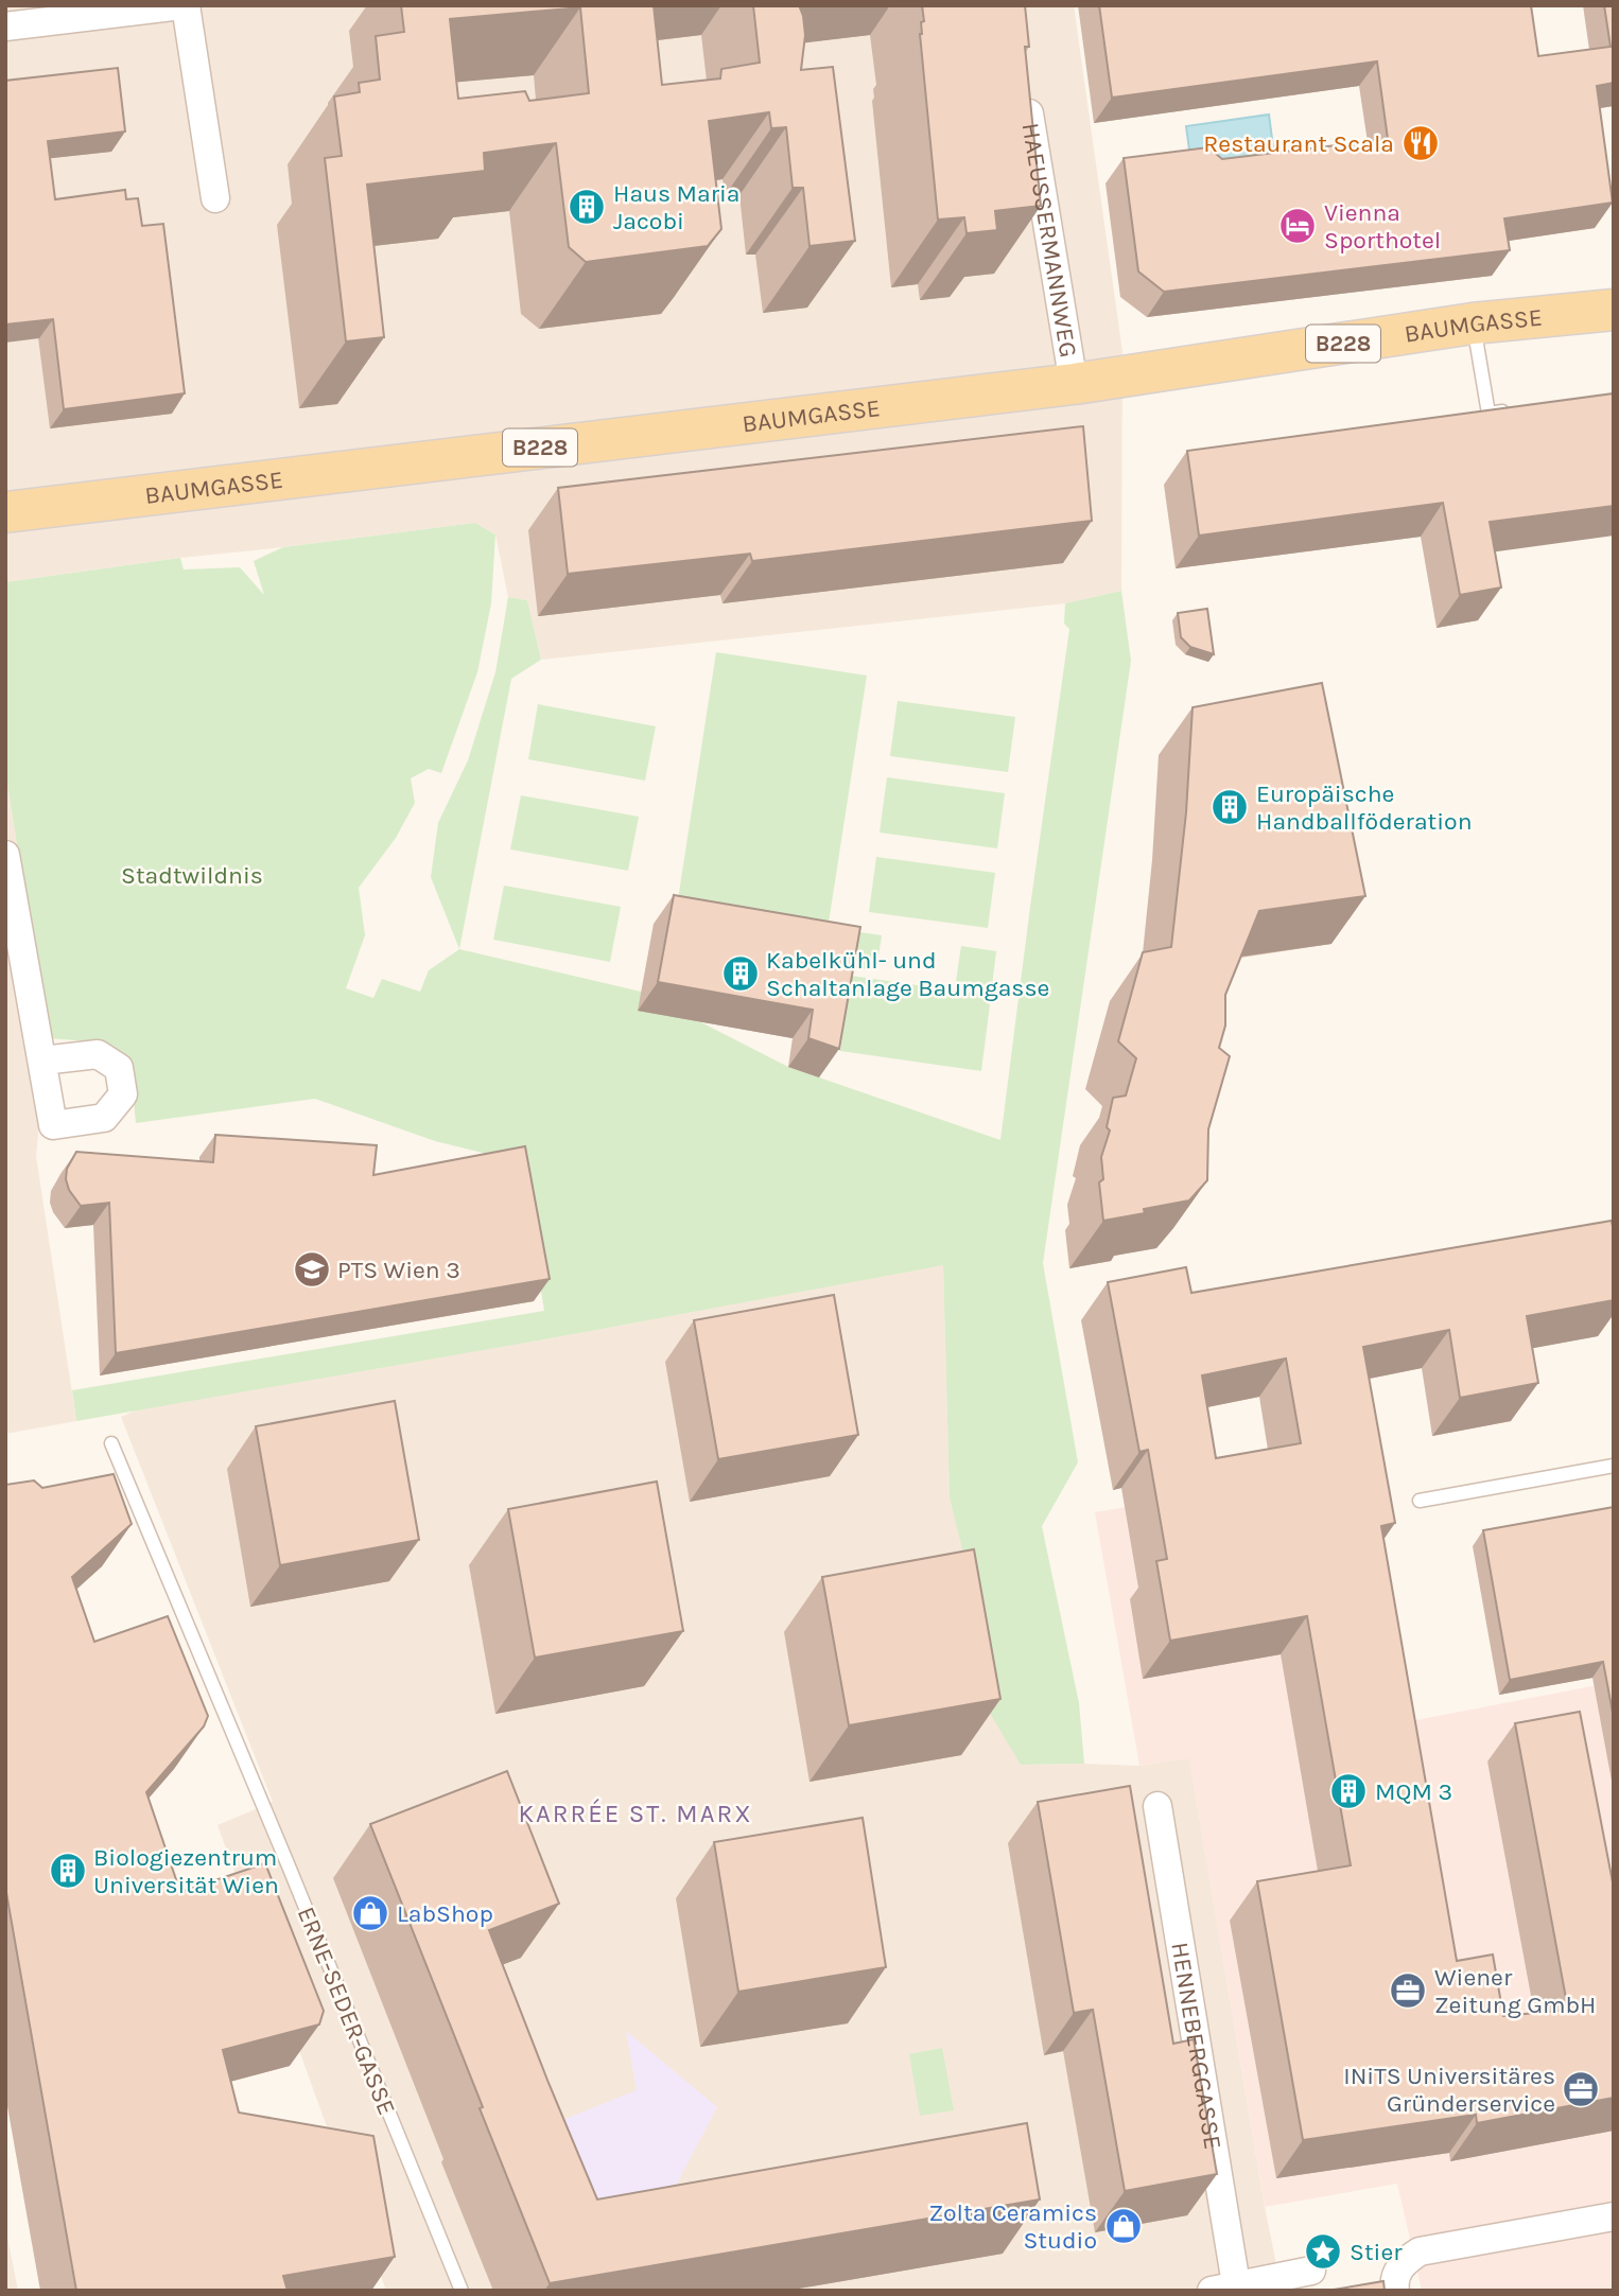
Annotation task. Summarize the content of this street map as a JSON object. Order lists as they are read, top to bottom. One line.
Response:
{"streets":{"main road":["BAUMGASSE","B228"],"street":["HAEUSSERMANNWEG","HENNEBERGGASSE"],"lane":["ERNE-SEDER-GASSE"]},"crossings":[["HAEUSSERMANNWEG","BAUMGASSE"]],"districts":["KARRÉE ST. MARX"],"parks":["Stadtwildnis"],"places":{"restaurant":["Restaurant Scala"],"building":["Haus Maria Jacobi","Europäische Handballföderation","Kabelkühl- und Schaltanlage Baumgasse","MQM 3","Biologiezentrum Universität Wien"],"hotel":["Vienna Sporthotel"],"school or university":["PTS Wien 3"],"shop":["LabShop","Zolta Ceramics Studio"],"office":["Wiener Zeitung GmbH","INiTS Universitäres Gründerservice"],"place":["Stier"]}}
